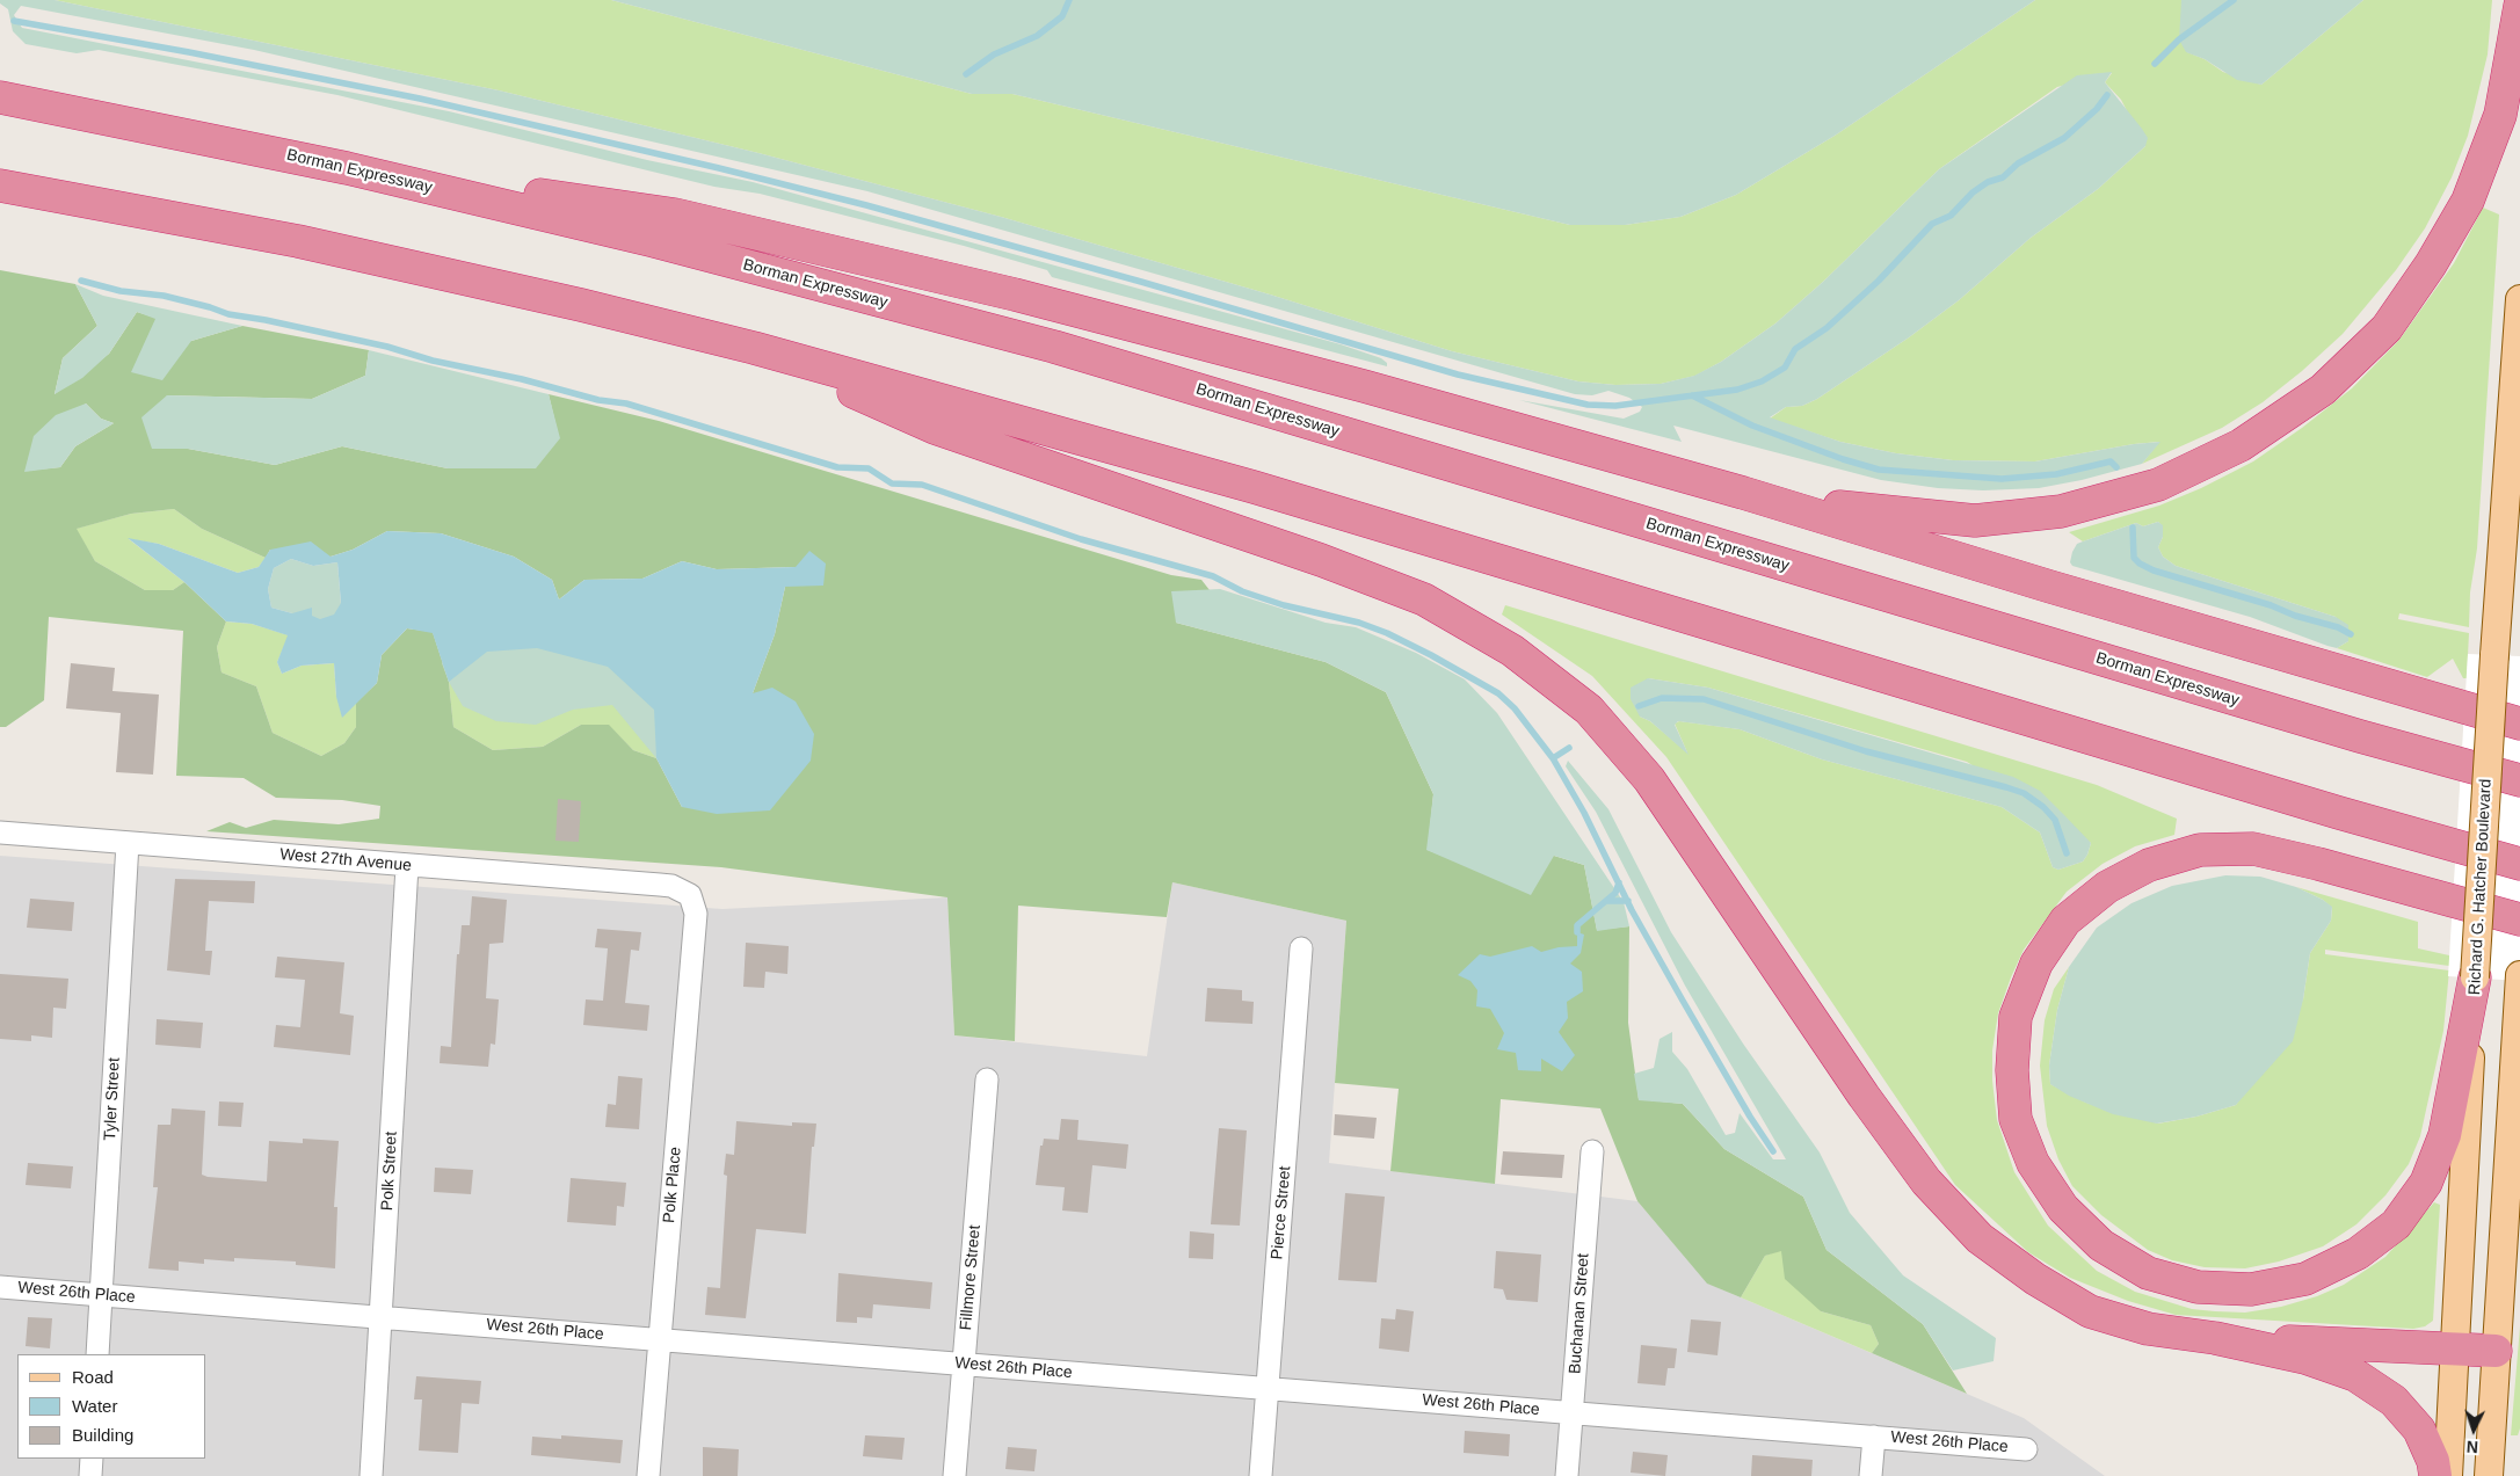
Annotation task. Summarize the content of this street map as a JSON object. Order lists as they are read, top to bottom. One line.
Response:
{"streets":{"highway":["Borman Expressway"],"main road":["Richard G. Hatcher Boulevard"],"street":["West 27th Avenue","Tyler Street","Polk Street","Polk Place","Pierce Street","Fillmore Street","West 26th Place","Buchanan Street"]},"crossings":[["West 27th Avenue","Tyler Street"],["West 27th Avenue","Polk Street"],["West 27th Avenue","Polk Place"],["Tyler Street","West 26th Place"],["Polk Street","West 26th Place"],["Polk Place","West 26th Place"],["Pierce Street","West 26th Place"],["Fillmore Street","West 26th Place"],["West 26th Place","Buchanan Street"]],"legend":["Road","Water","Building"],"north":"bottom"}
